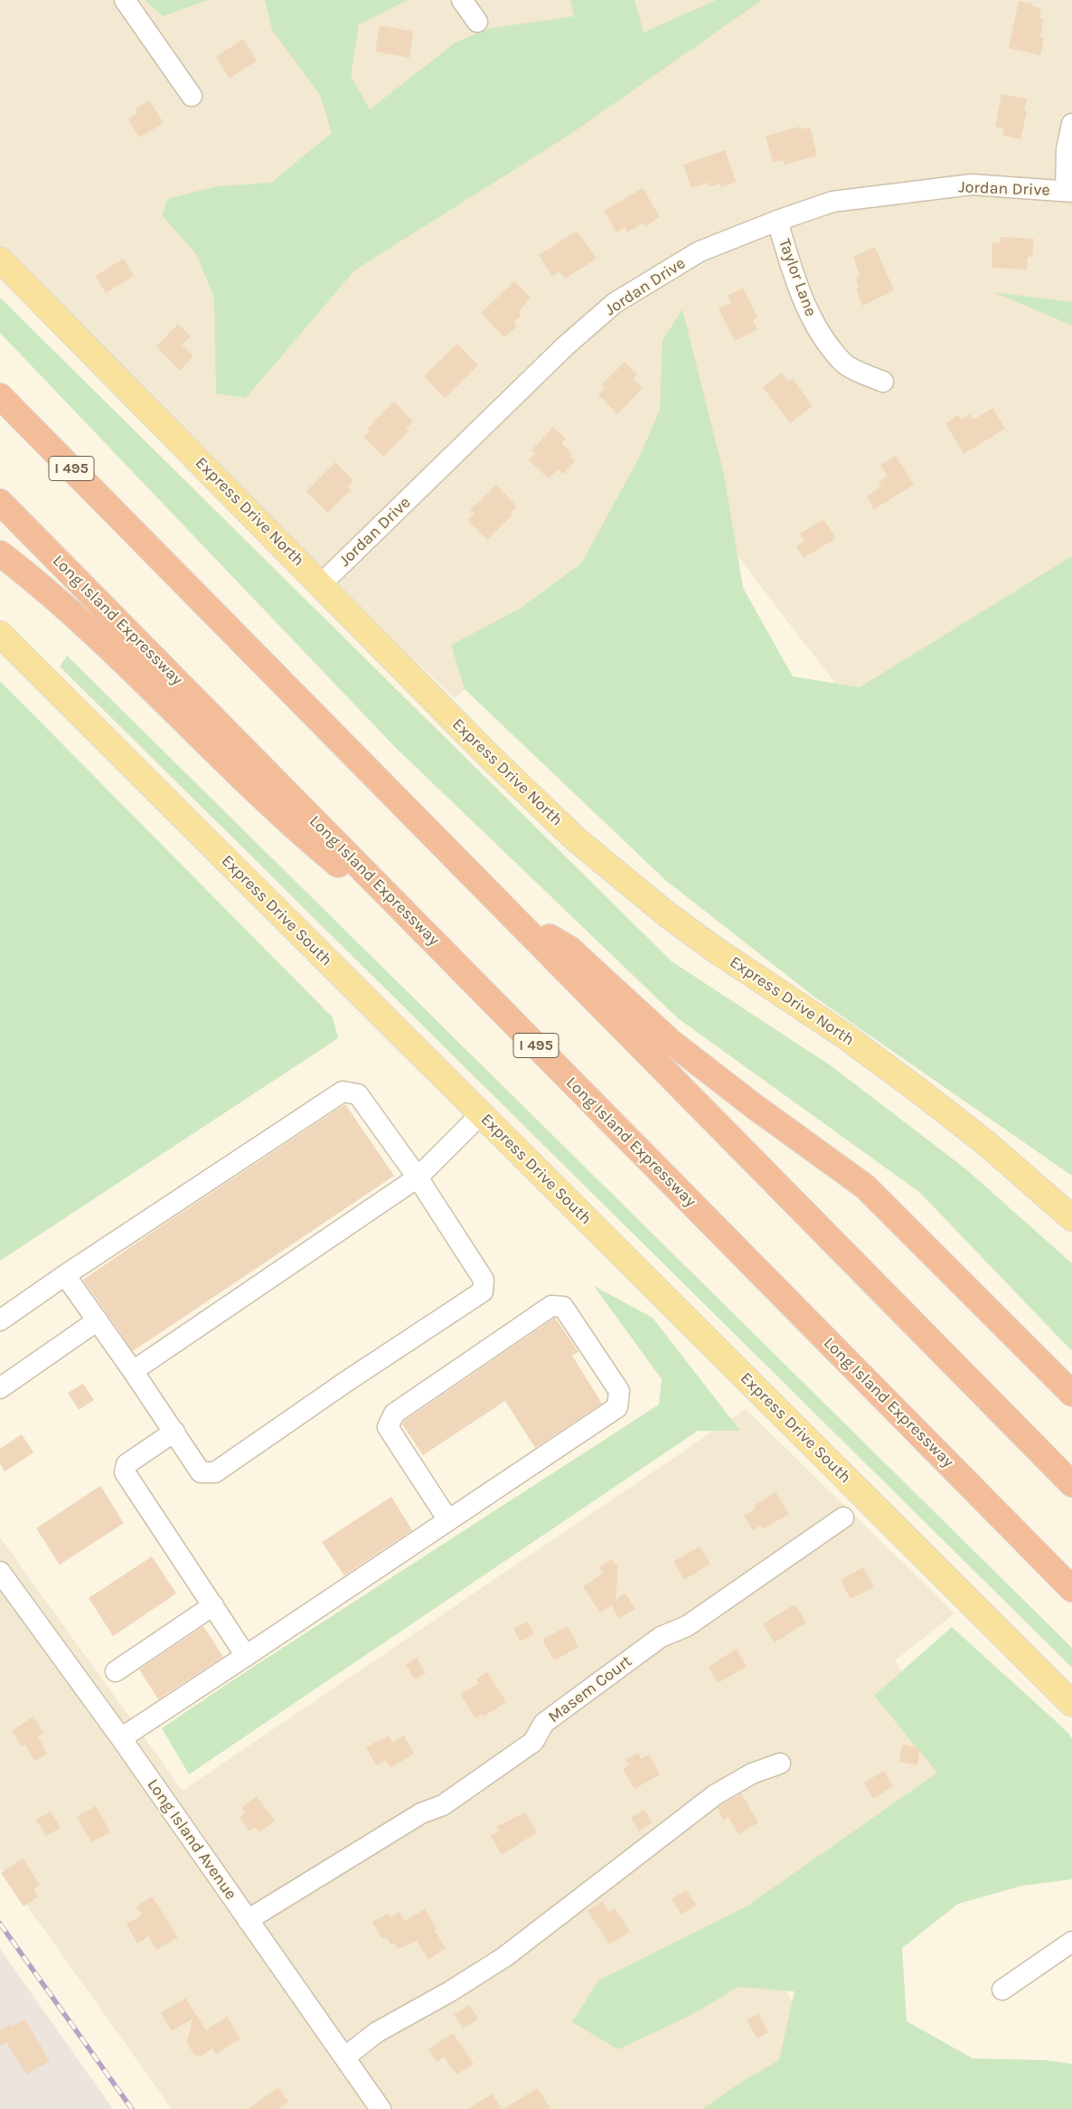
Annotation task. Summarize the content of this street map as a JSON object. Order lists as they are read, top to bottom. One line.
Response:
{"streets":{"highway":["I 495","Long Island Expressway"],"main road":["Express Drive North","Express Drive South"],"street":["Jordan Drive","Taylor Lane","Masem Court","Long Island Avenue"]},"crossings":[["Jordan Drive","Taylor Lane"],["Jordan Drive","Express Drive North"],["Masem Court","Long Island Avenue"]]}
